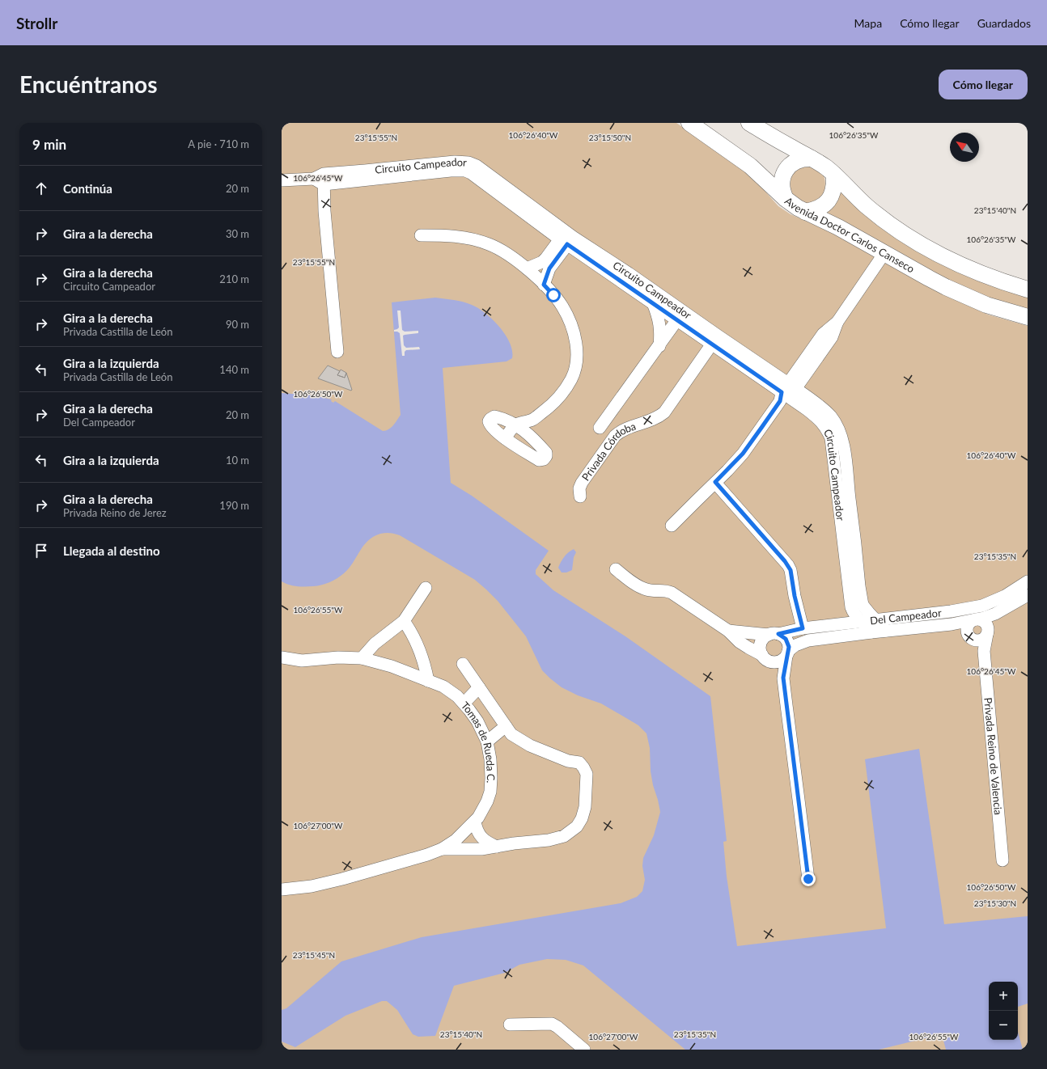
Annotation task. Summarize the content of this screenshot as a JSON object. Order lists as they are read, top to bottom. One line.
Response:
{"streets":{"main road":["Avenida Doctor Carlos Canseco"],"street":["Circuito Campeador","Privada Córdoba","Del Campeador","Tomas de Rueda C.","Privada Reino de Valencia"]},"crossings":[["Circuito Campeador","Privada Córdoba"],["Circuito Campeador","Del Campeador"],["Del Campeador","Privada Reino de Valencia"]],"north":"top left","page":{"header":"Strollr","nav":["Mapa","Cómo llegar","Guardados"],"buttons":"Cómo llegar","title":"Encuéntranos","heading":["9 min","A pie · 710 m"],"list":[["Continúa","20 m"],["Gira a la derecha","30 m"],["Gira a la derecha","Circuito Campeador","210 m"],["Gira a la derecha","Privada Castilla de León","90 m"],["Gira a la izquierda","Privada Castilla de León","140 m"],["Gira a la derecha","Del Campeador","20 m"],["Gira a la izquierda","10 m"],["Gira a la derecha","Privada Reino de Jerez","190 m"],"Llegada al destino"],"map_buttons":["+","−"]},"coordinates":["106°26'40\"W","106°26'35\"W","23°15'55\"N","23°15'50\"N","106°26'45\"W","23°15'40\"N","106°26'50\"W","23°15'35\"N","106°26'55\"W","106°27'00\"W","23°15'30\"N","23°15'45\"N"]}
